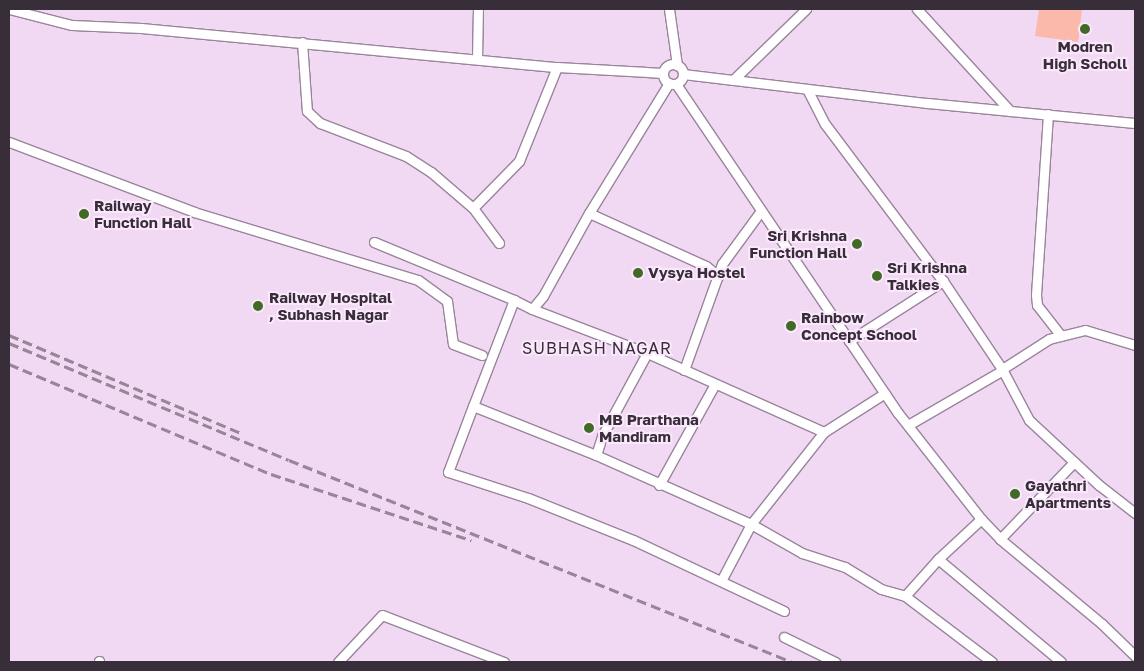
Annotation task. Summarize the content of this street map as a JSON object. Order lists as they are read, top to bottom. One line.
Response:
{"districts":["SUBHASH NAGAR"],"places":["Modren High Scholl","Railway Function Hall","Sri Krishna Function Hall","Vysya Hostel","Sri Krishna Talkies","Railway Hospital , Subhash Nagar","Rainbow Concept School","MB Prarthana Mandiram","Gayathri Apartments"]}
